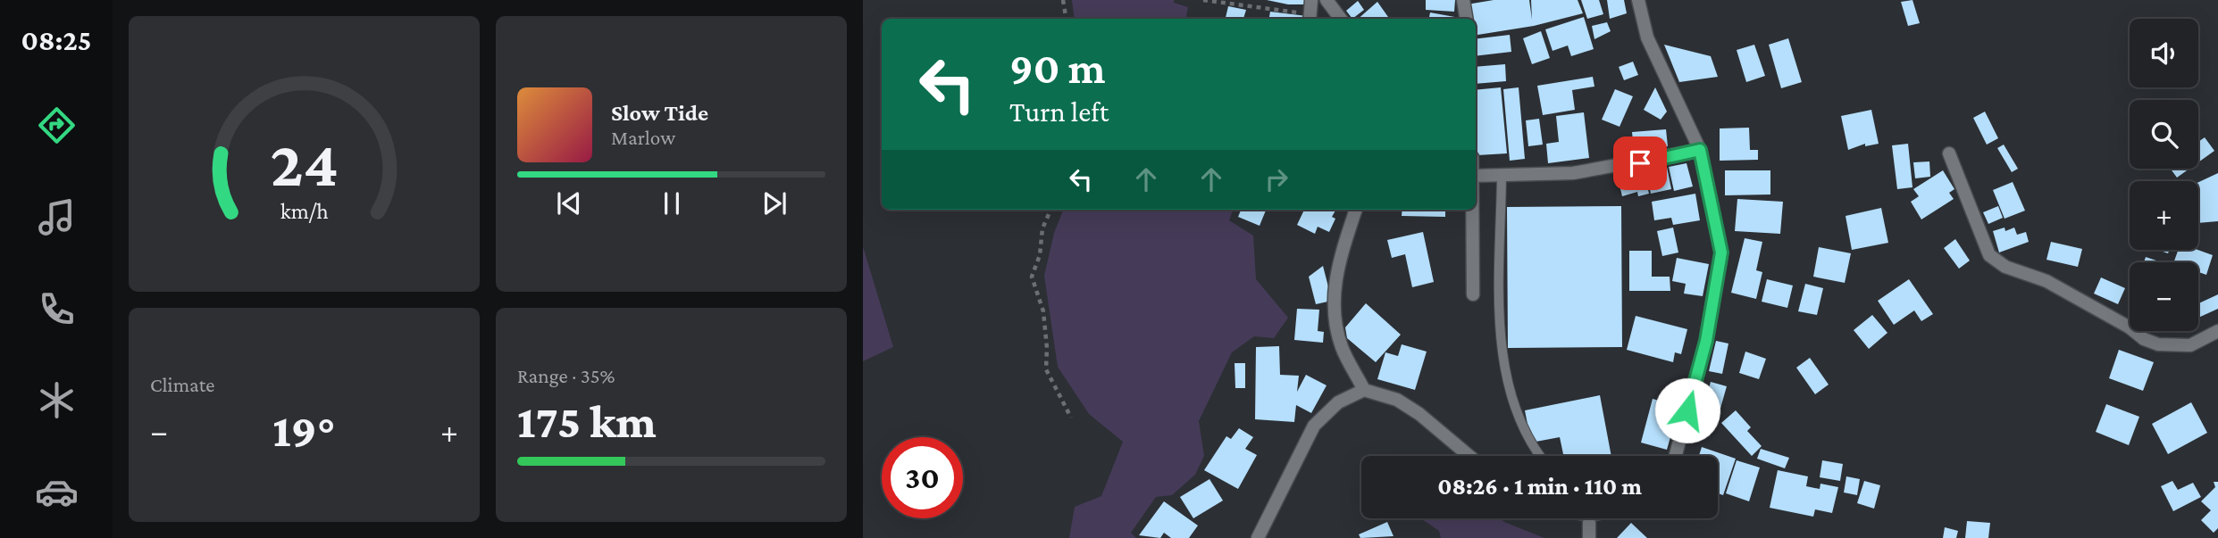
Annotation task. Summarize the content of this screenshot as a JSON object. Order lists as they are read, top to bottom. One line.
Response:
{"page":{"tabs":"08:25","map_buttons":["+","−"],"turn":["90 m","Turn left"],"song":["Slow Tide","Marlow"],"tile":["Climate",["Range · 35%","175 km"]],"heat":["−","19°","+"],"limit":"30","trip":"08:26 · 1 min · 110 m","gauge":["24","km/h"]}}
